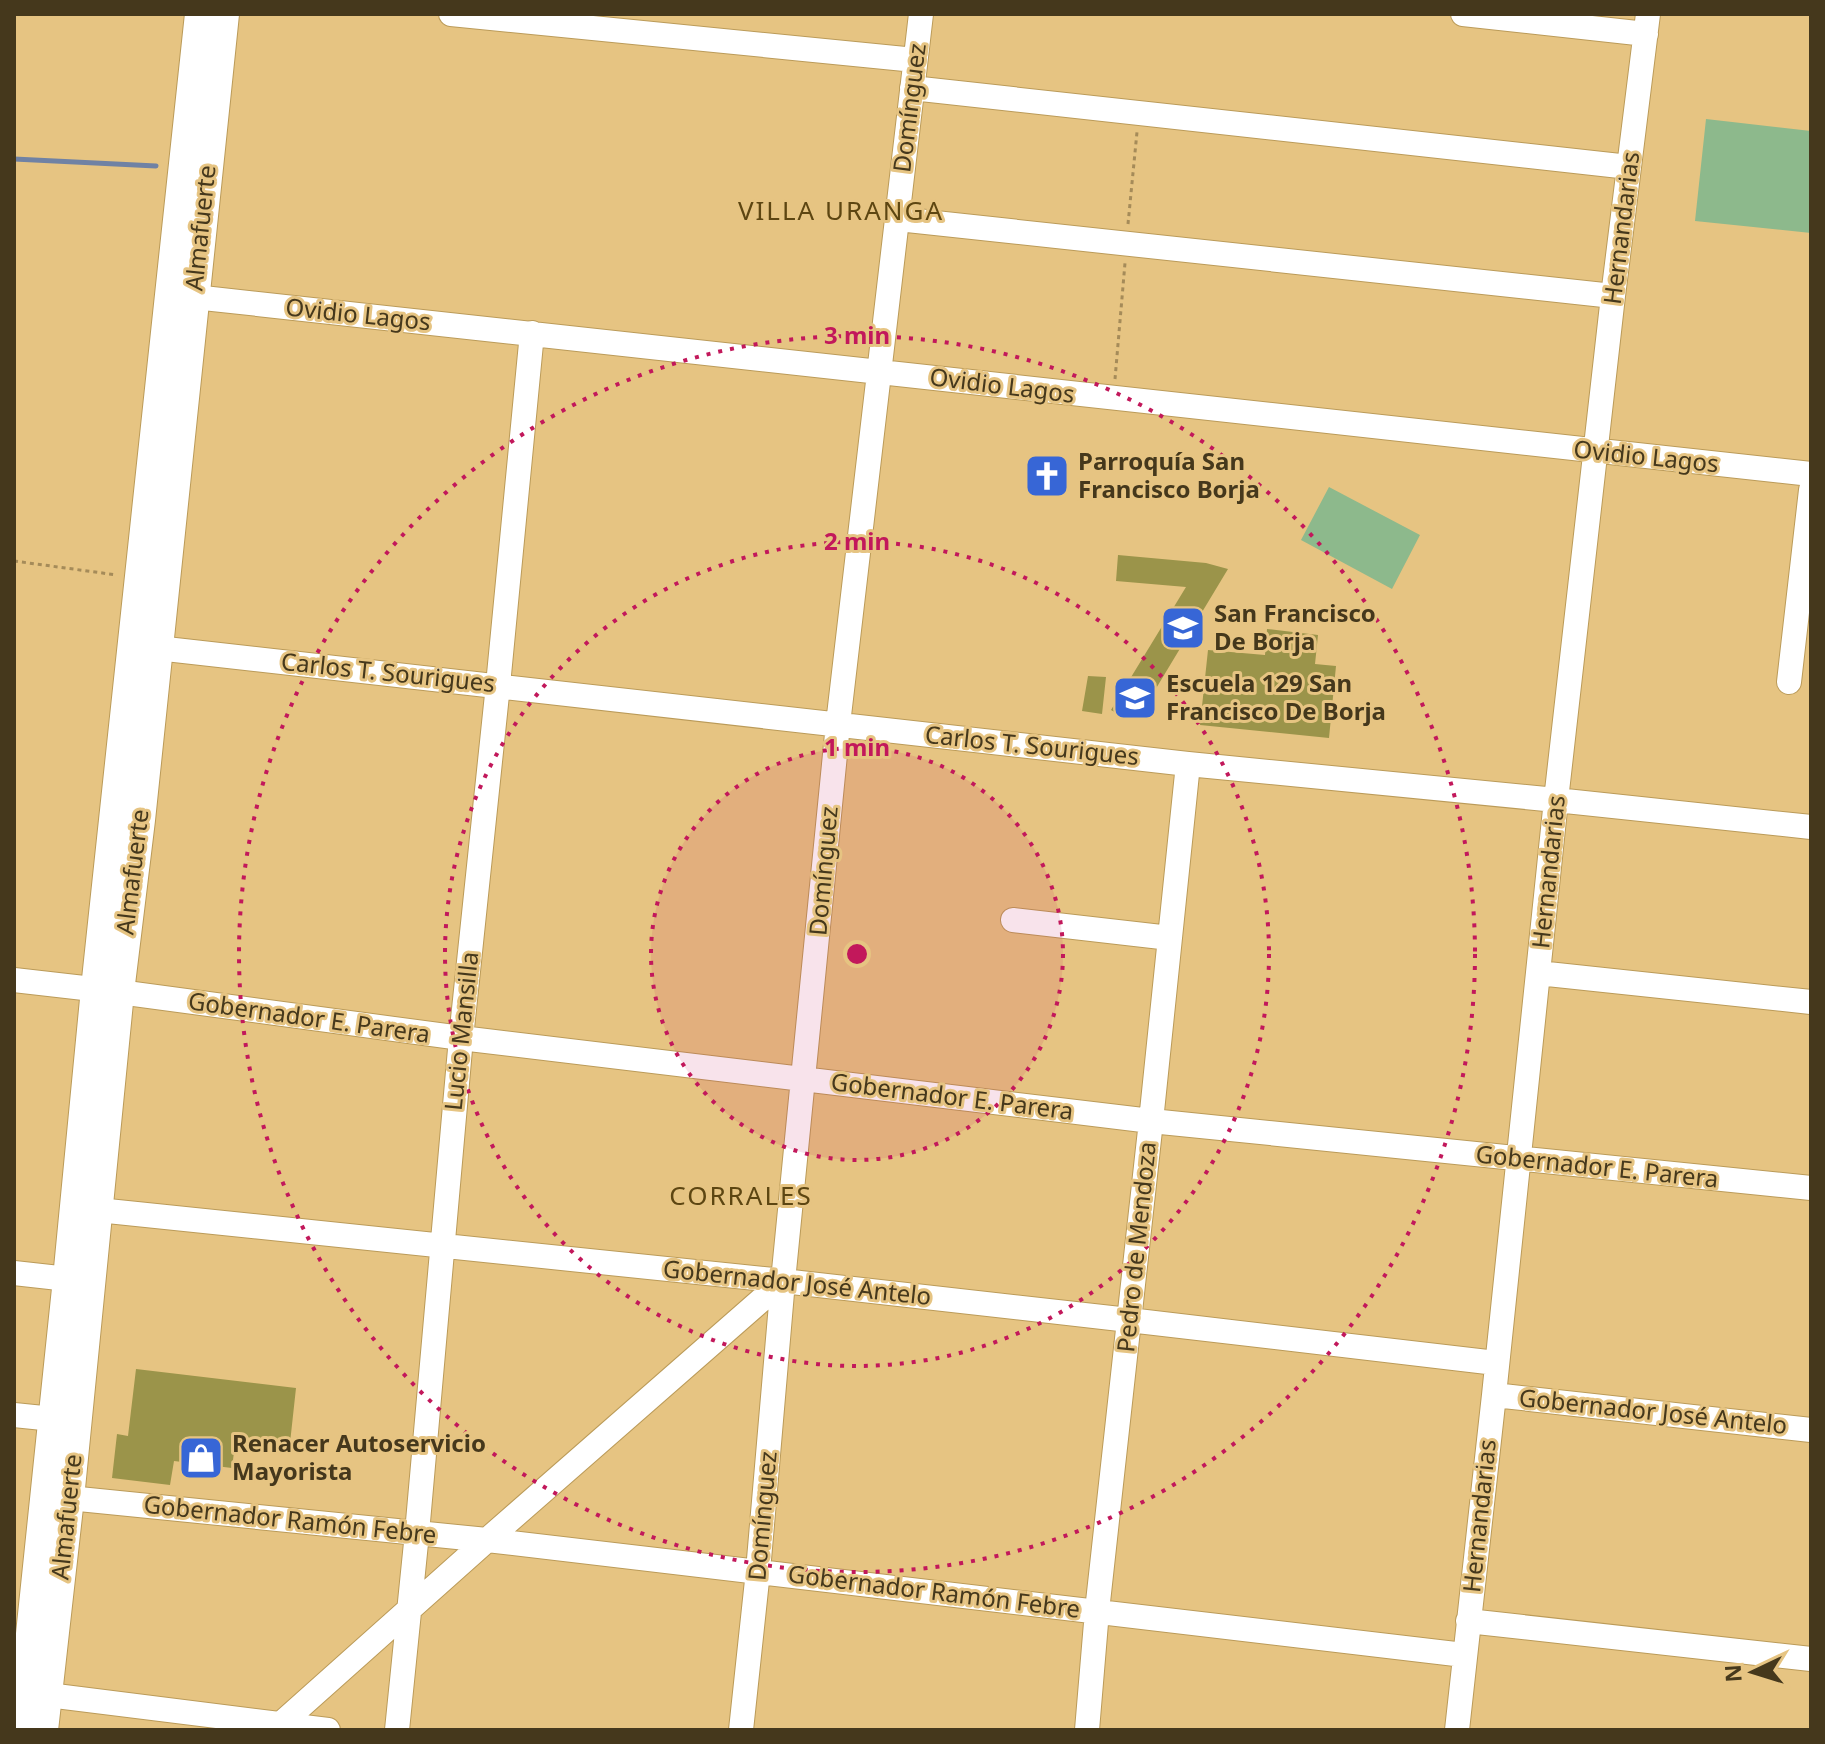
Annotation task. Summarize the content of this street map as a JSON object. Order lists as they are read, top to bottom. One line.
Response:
{"streets":{"main road":["Almafuerte"],"street":["Domínguez","Hernandarias","Ovidio Lagos","Carlos T. Sourigues","Gobernador E. Parera","Lucio Mansilla","Pedro de Mendoza","Gobernador José Antelo","Gobernador Ramón Febre"]},"crossings":[["Domínguez","Ovidio Lagos"],["Domínguez","Carlos T. Sourigues"],["Domínguez","Gobernador E. Parera"],["Domínguez","Gobernador José Antelo"],["Domínguez","Gobernador Ramón Febre"],["Almafuerte","Ovidio Lagos"],["Almafuerte","Carlos T. Sourigues"],["Almafuerte","Gobernador E. Parera"],["Almafuerte","Gobernador José Antelo"],["Almafuerte","Gobernador Ramón Febre"],["Hernandarias","Ovidio Lagos"],["Hernandarias","Carlos T. Sourigues"],["Hernandarias","Gobernador E. Parera"],["Hernandarias","Gobernador José Antelo"],["Hernandarias","Gobernador Ramón Febre"],["Ovidio Lagos","Lucio Mansilla"],["Carlos T. Sourigues","Lucio Mansilla"],["Carlos T. Sourigues","Pedro de Mendoza"],["Gobernador E. Parera","Lucio Mansilla"],["Gobernador E. Parera","Pedro de Mendoza"],["Lucio Mansilla","Gobernador José Antelo"],["Lucio Mansilla","Gobernador Ramón Febre"],["Pedro de Mendoza","Gobernador José Antelo"],["Pedro de Mendoza","Gobernador Ramón Febre"]],"districts":["VILLA URANGA","CORRALES"],"places":{"church":["Parroquía San Francisco Borja"],"school or university":["San Francisco De Borja","Escuela 129 San Francisco De Borja"],"shop":["Renacer Autoservicio Mayorista"]},"north":"left","rings":["3 min","2 min","1 min"]}
